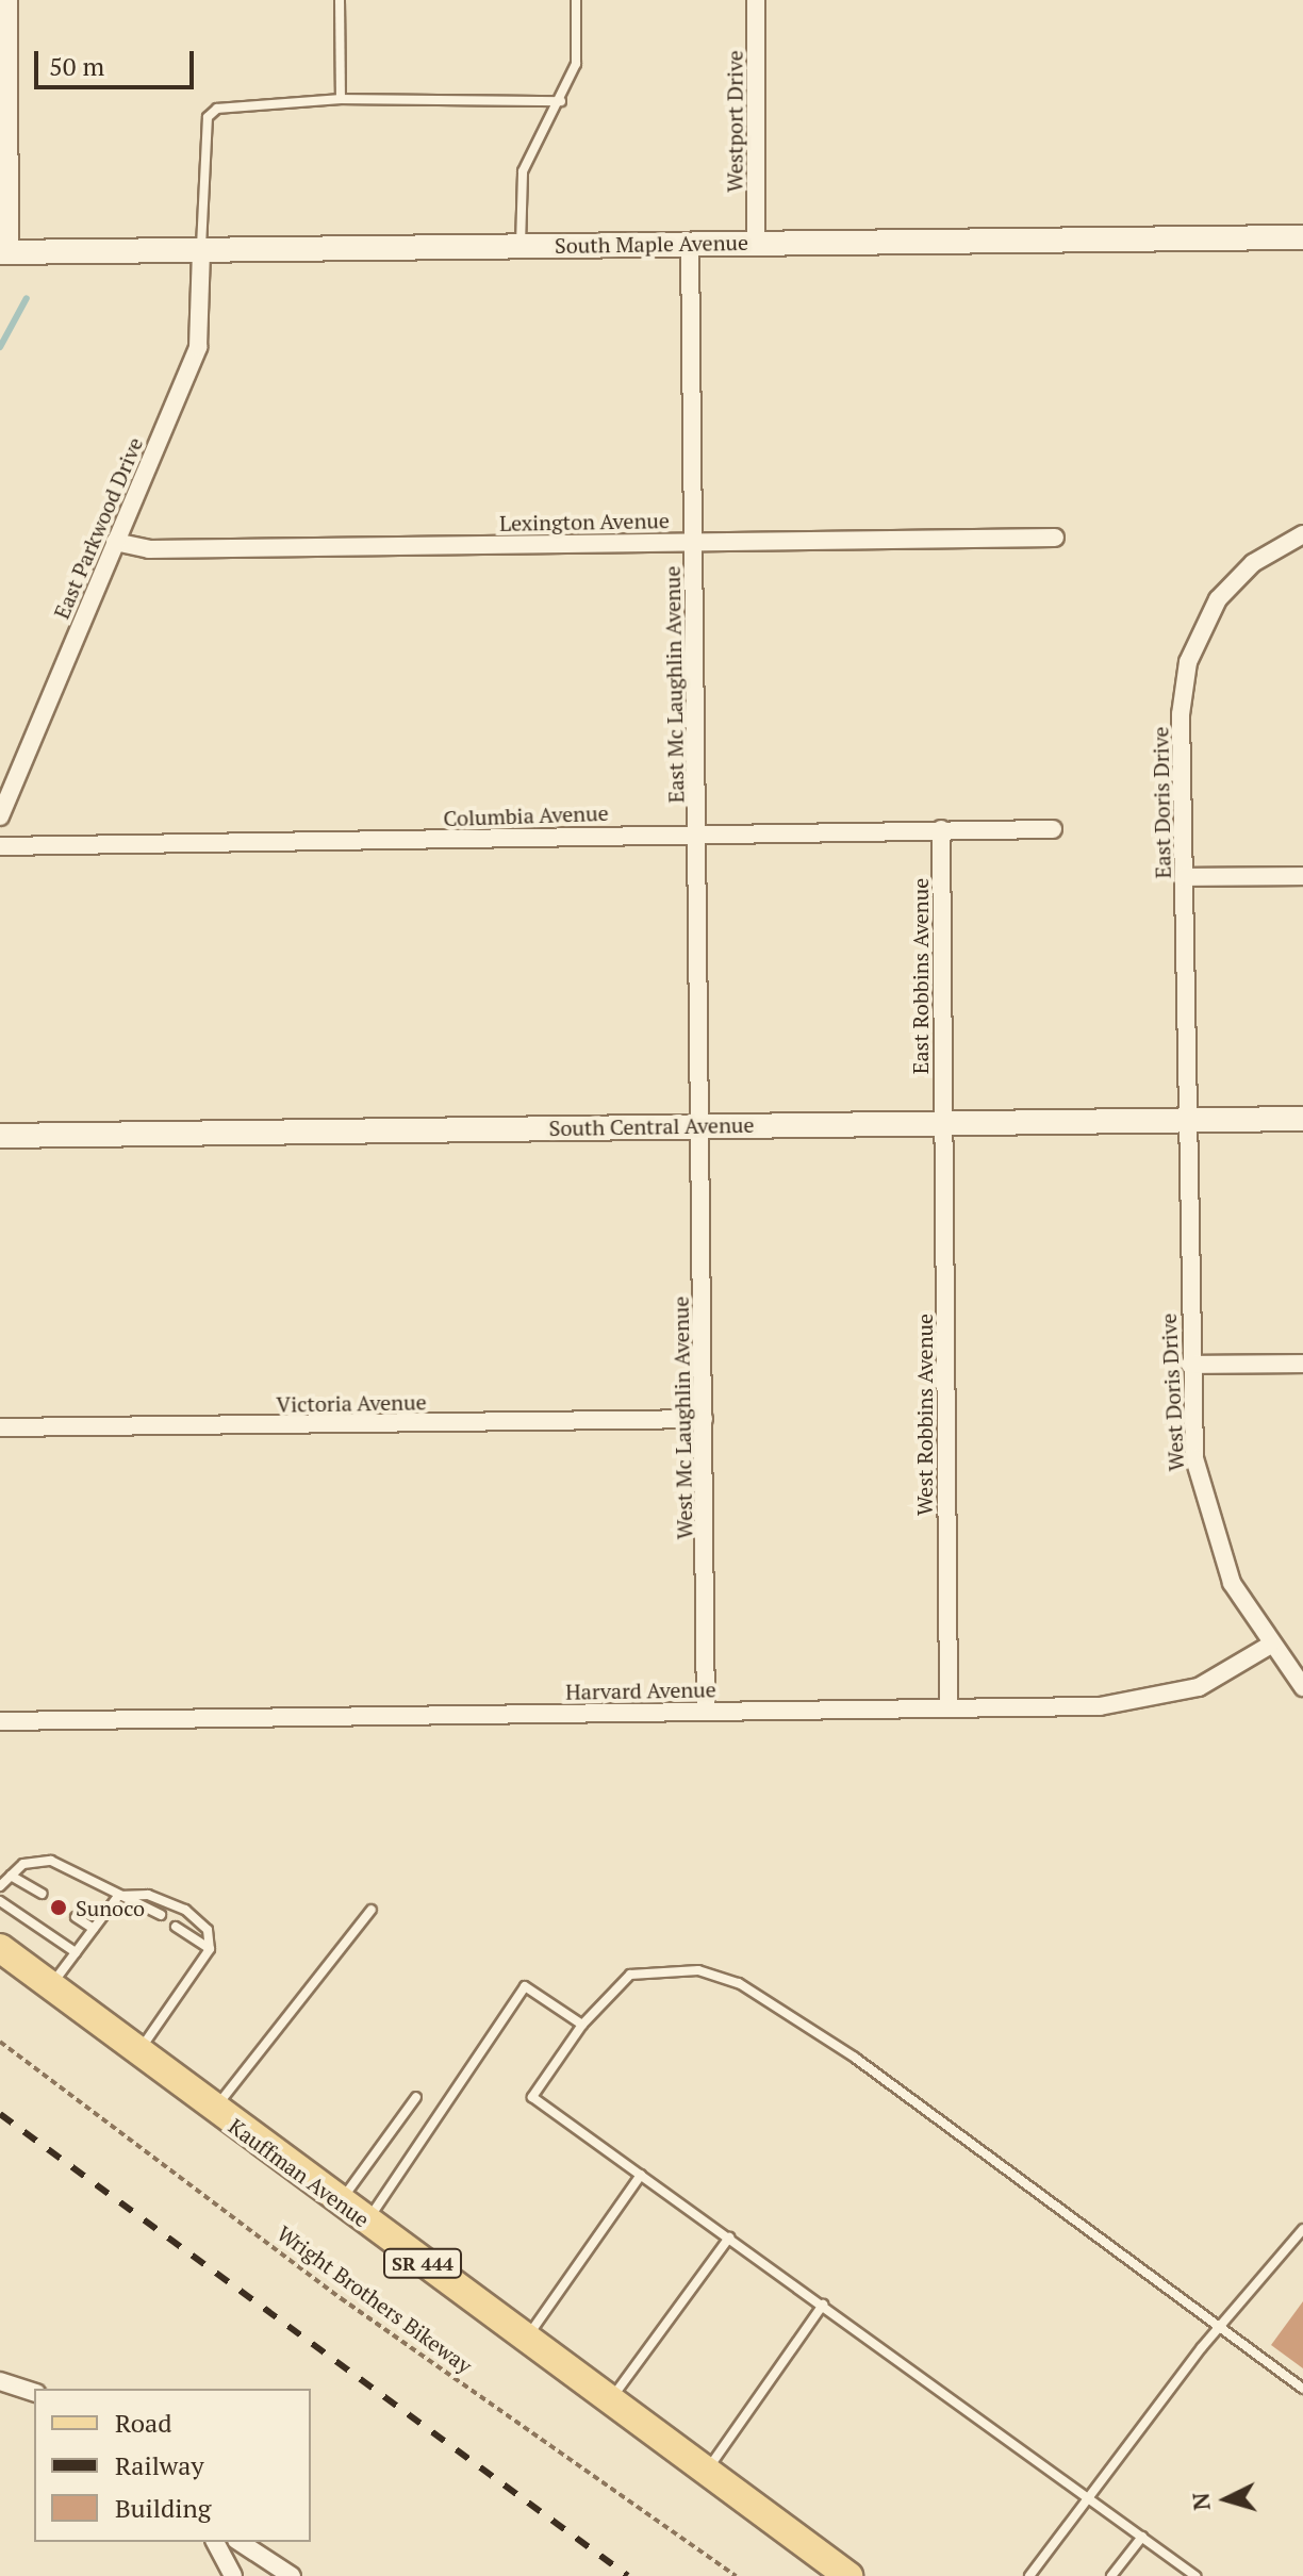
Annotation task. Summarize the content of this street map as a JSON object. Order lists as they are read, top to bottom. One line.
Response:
{"streets":{"main road":["Kauffman Avenue","SR 444"],"street":["Westport Drive","South Maple Avenue","Lexington Avenue","East Parkwood Drive","East Mc Laughlin Avenue","East Doris Drive","Columbia Avenue","East Robbins Avenue","South Central Avenue","West Doris Drive","Victoria Avenue","West Robbins Avenue","West Mc Laughlin Avenue","Harvard Avenue"],"path":["Wright Brothers Bikeway"]},"crossings":[["Westport Drive","South Maple Avenue"],["South Maple Avenue","East Parkwood Drive"],["South Maple Avenue","East Mc Laughlin Avenue"],["Lexington Avenue","East Parkwood Drive"],["Lexington Avenue","East Mc Laughlin Avenue"],["East Mc Laughlin Avenue","Columbia Avenue"],["East Mc Laughlin Avenue","South Central Avenue"],["East Mc Laughlin Avenue","West Mc Laughlin Avenue"],["East Doris Drive","South Central Avenue"],["East Doris Drive","West Doris Drive"],["Columbia Avenue","East Robbins Avenue"],["East Robbins Avenue","South Central Avenue"],["East Robbins Avenue","West Robbins Avenue"],["South Central Avenue","West Doris Drive"],["South Central Avenue","West Robbins Avenue"],["South Central Avenue","West Mc Laughlin Avenue"],["West Doris Drive","Harvard Avenue"],["Victoria Avenue","West Mc Laughlin Avenue"],["West Robbins Avenue","Harvard Avenue"],["West Mc Laughlin Avenue","Harvard Avenue"]],"places":["Sunoco"],"legend":["Road","Railway","Building"],"scale_bar":"50 m","north":"left"}
